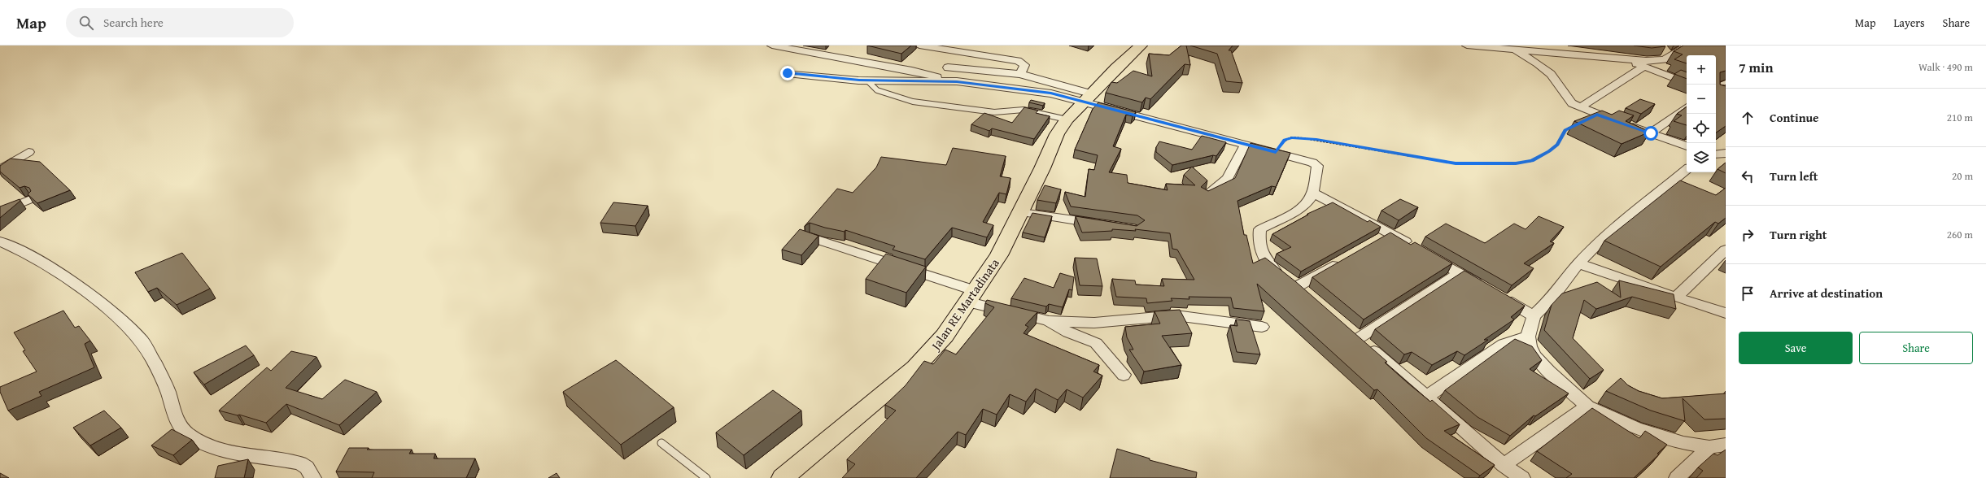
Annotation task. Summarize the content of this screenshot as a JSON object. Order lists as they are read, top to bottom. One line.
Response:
{"streets":{"highway":["Jalan RE Martadinata"]},"page":{"header":"Map","search":"Search here","nav":["Map","Layers","Share"],"heading":["7 min","Walk · 490 m"],"map_buttons":["+","−"],"list":[["Continue","210 m"],["Turn left","20 m"],["Turn right","260 m"],"Arrive at destination"],"buttons":["Save","Share"]}}
